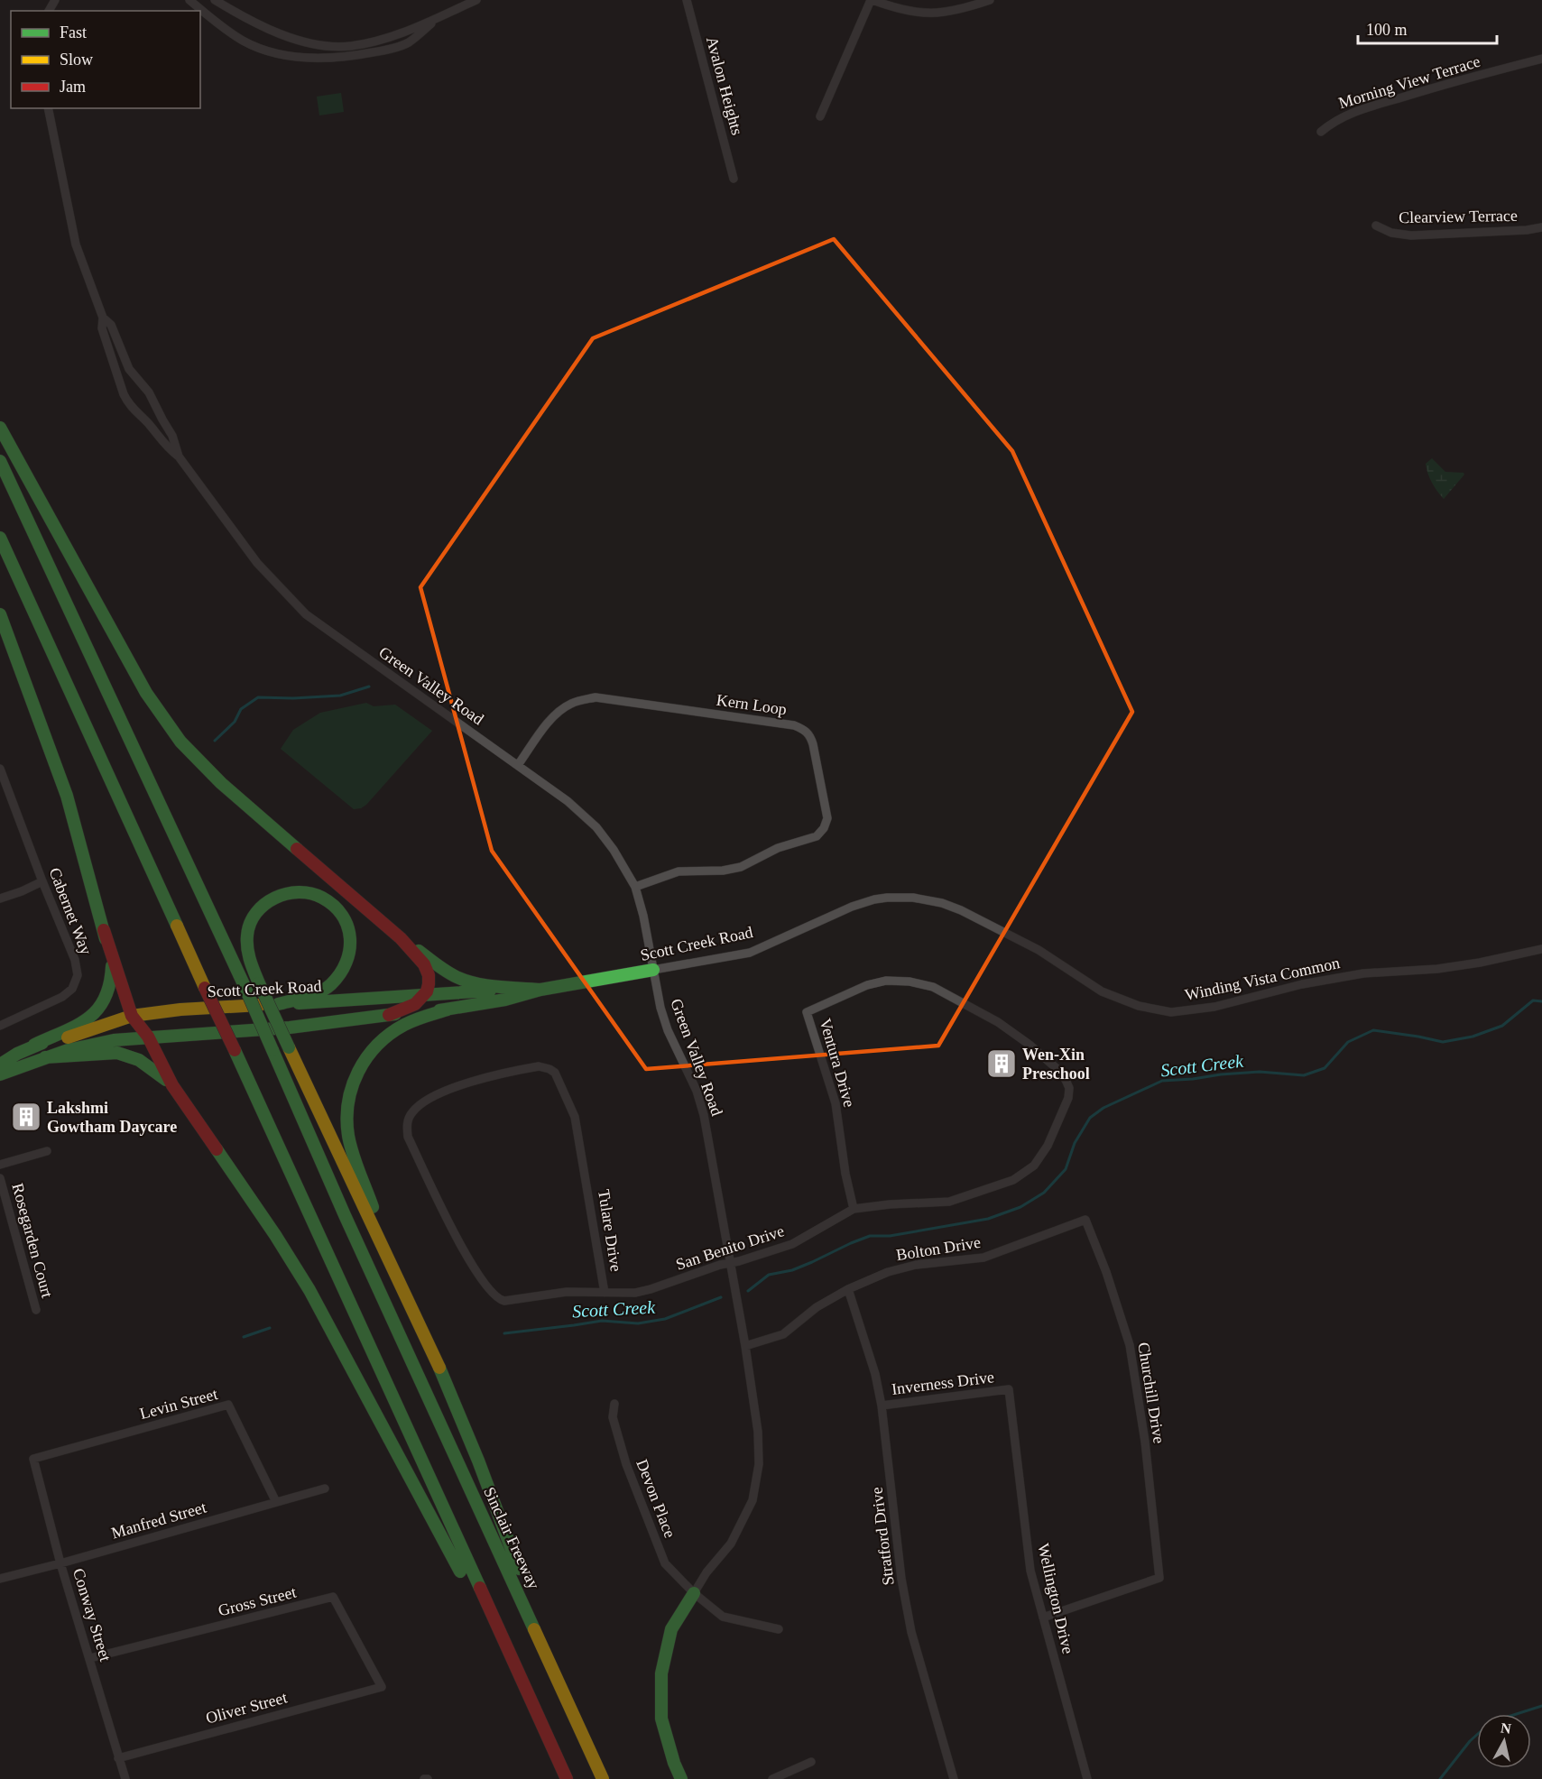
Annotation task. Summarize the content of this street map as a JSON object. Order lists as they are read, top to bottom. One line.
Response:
{"streets":{"main road":["Scott Creek Road","Sinclair Freeway"],"street":["Morning View Terrace","Avalon Heights","Clearview Terrace","Green Valley Road","Kern Loop","Cabernet Way","Winding Vista Common","Ventura Drive","Tulare Drive","Rosegarden Court","San Benito Drive","Bolton Drive","Inverness Drive","Churchill Drive","Levin Street","Devon Place","Manfred Street","Stratford Drive","Wellington Drive","Gross Street","Conway Street","Oliver Street"]},"crossings":[["Green Valley Road","Kern Loop"],["Green Valley Road","Scott Creek Road"],["Green Valley Road","San Benito Drive"],["Green Valley Road","Bolton Drive"],["Green Valley Road","Devon Place"],["Scott Creek Road","Winding Vista Common"],["Ventura Drive","San Benito Drive"],["Tulare Drive","San Benito Drive"],["Bolton Drive","Churchill Drive"],["Bolton Drive","Stratford Drive"],["Inverness Drive","Stratford Drive"],["Inverness Drive","Wellington Drive"],["Churchill Drive","Wellington Drive"],["Levin Street","Manfred Street"],["Levin Street","Conway Street"],["Manfred Street","Conway Street"],["Gross Street","Conway Street"],["Gross Street","Oliver Street"],["Conway Street","Oliver Street"]],"water":["Scott Creek"],"places":{"building":["Wen-Xin Preschool","Lakshmi Gowtham Daycare"]},"legend":["Fast","Slow","Jam"],"scale_bar":"100 m","north":"top"}
